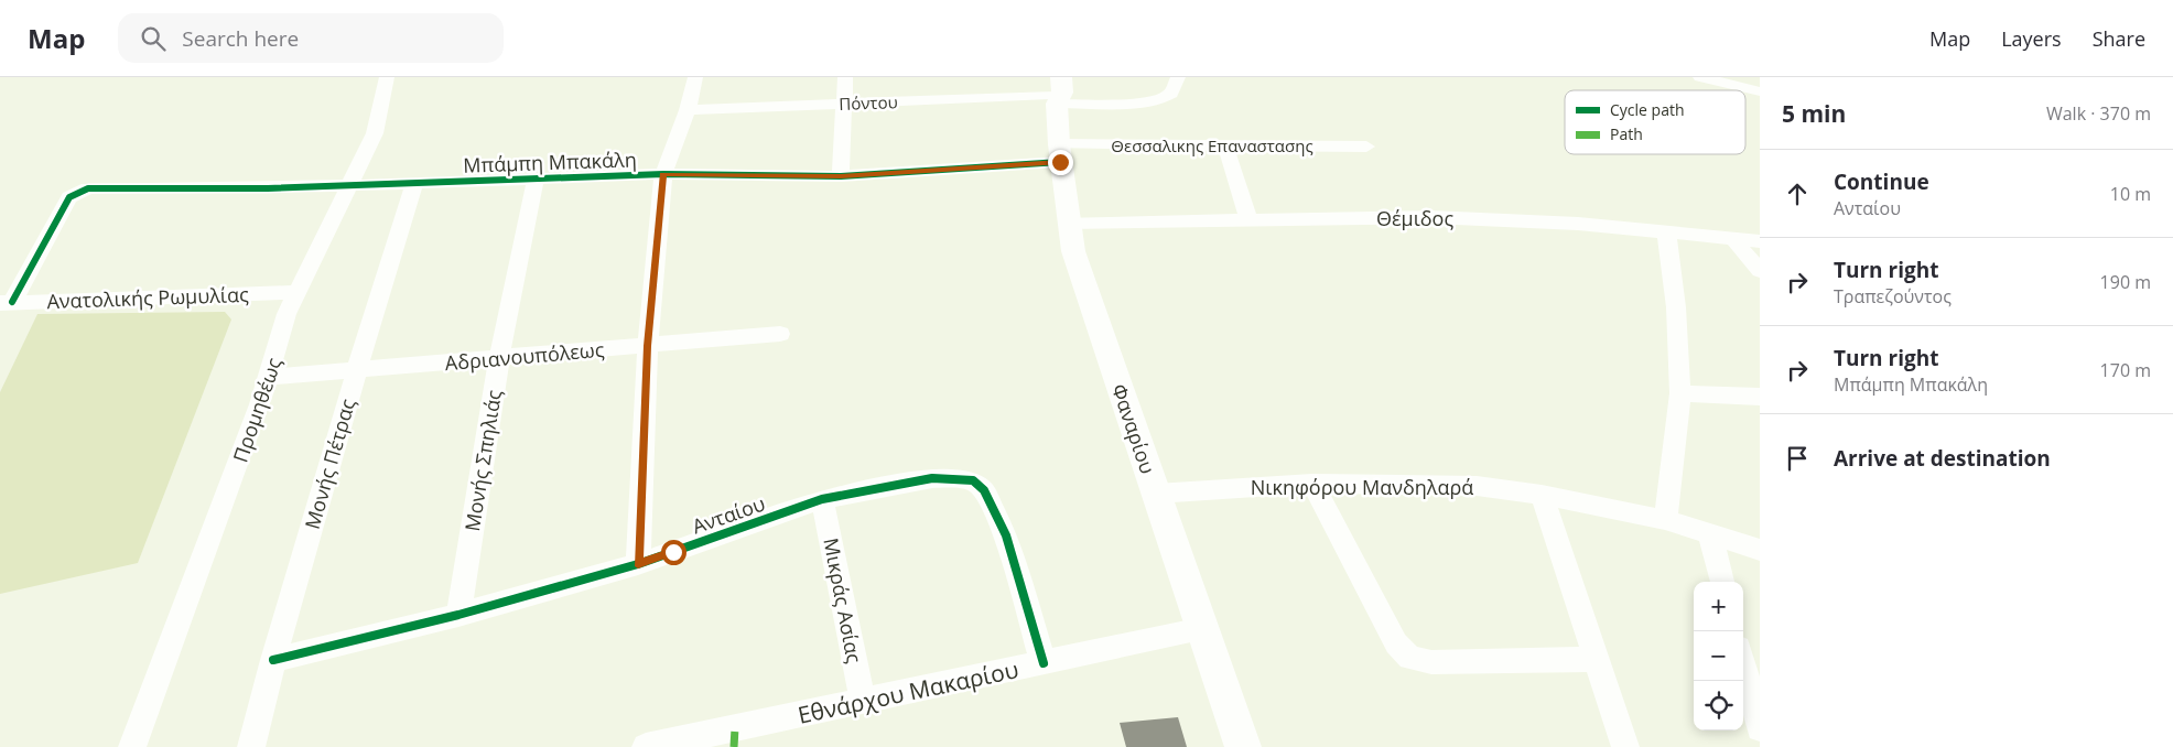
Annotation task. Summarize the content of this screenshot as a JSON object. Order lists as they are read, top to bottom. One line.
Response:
{"streets":{"main road":["Φαναρίου"],"street":["Πόντου","Θεσσαλικης Επαναστασης","Μπάμπη Μπακάλη","Θέμιδος","Ανατολικής Ρωμυλίας","Αδριανουπόλεως","Προμηθέως","Μονής Σπηλιάς","Μονής Πέτρας","Νικηφόρου Μανδηλαρά","Ανταίου","Μικράς Ασίας","Εθνάρχου Μακαρίου"]},"crossings":[["Πόντου","Φαναρίου"],["Θεσσαλικης Επαναστασης","Μπάμπη Μπακάλη"],["Θεσσαλικης Επαναστασης","Φαναρίου"],["Μπάμπη Μπακάλη","Ανατολικής Ρωμυλίας"],["Μπάμπη Μπακάλη","Προμηθέως"],["Μπάμπη Μπακάλη","Φαναρίου"],["Μπάμπη Μπακάλη","Μονής Σπηλιάς"],["Μπάμπη Μπακάλη","Μονής Πέτρας"],["Θέμιδος","Φαναρίου"],["Ανατολικής Ρωμυλίας","Προμηθέως"],["Αδριανουπόλεως","Προμηθέως"],["Αδριανουπόλεως","Μονής Σπηλιάς"],["Αδριανουπόλεως","Μονής Πέτρας"],["Φαναρίου","Νικηφόρου Μανδηλαρά"],["Φαναρίου","Εθνάρχου Μακαρίου"],["Μονής Σπηλιάς","Ανταίου"],["Μονής Πέτρας","Ανταίου"],["Ανταίου","Μικράς Ασίας"],["Ανταίου","Εθνάρχου Μακαρίου"],["Μικράς Ασίας","Εθνάρχου Μακαρίου"]],"legend":["Cycle path","Path"],"page":{"header":"Map","search":"Search here","nav":["Map","Layers","Share"],"heading":["5 min","Walk · 370 m"],"list":[["Continue","Ανταίου","10 m"],["Turn right","Τραπεζούντος","190 m"],["Turn right","Μπάμπη Μπακάλη","170 m"],"Arrive at destination"],"map_buttons":["+","−"]}}
